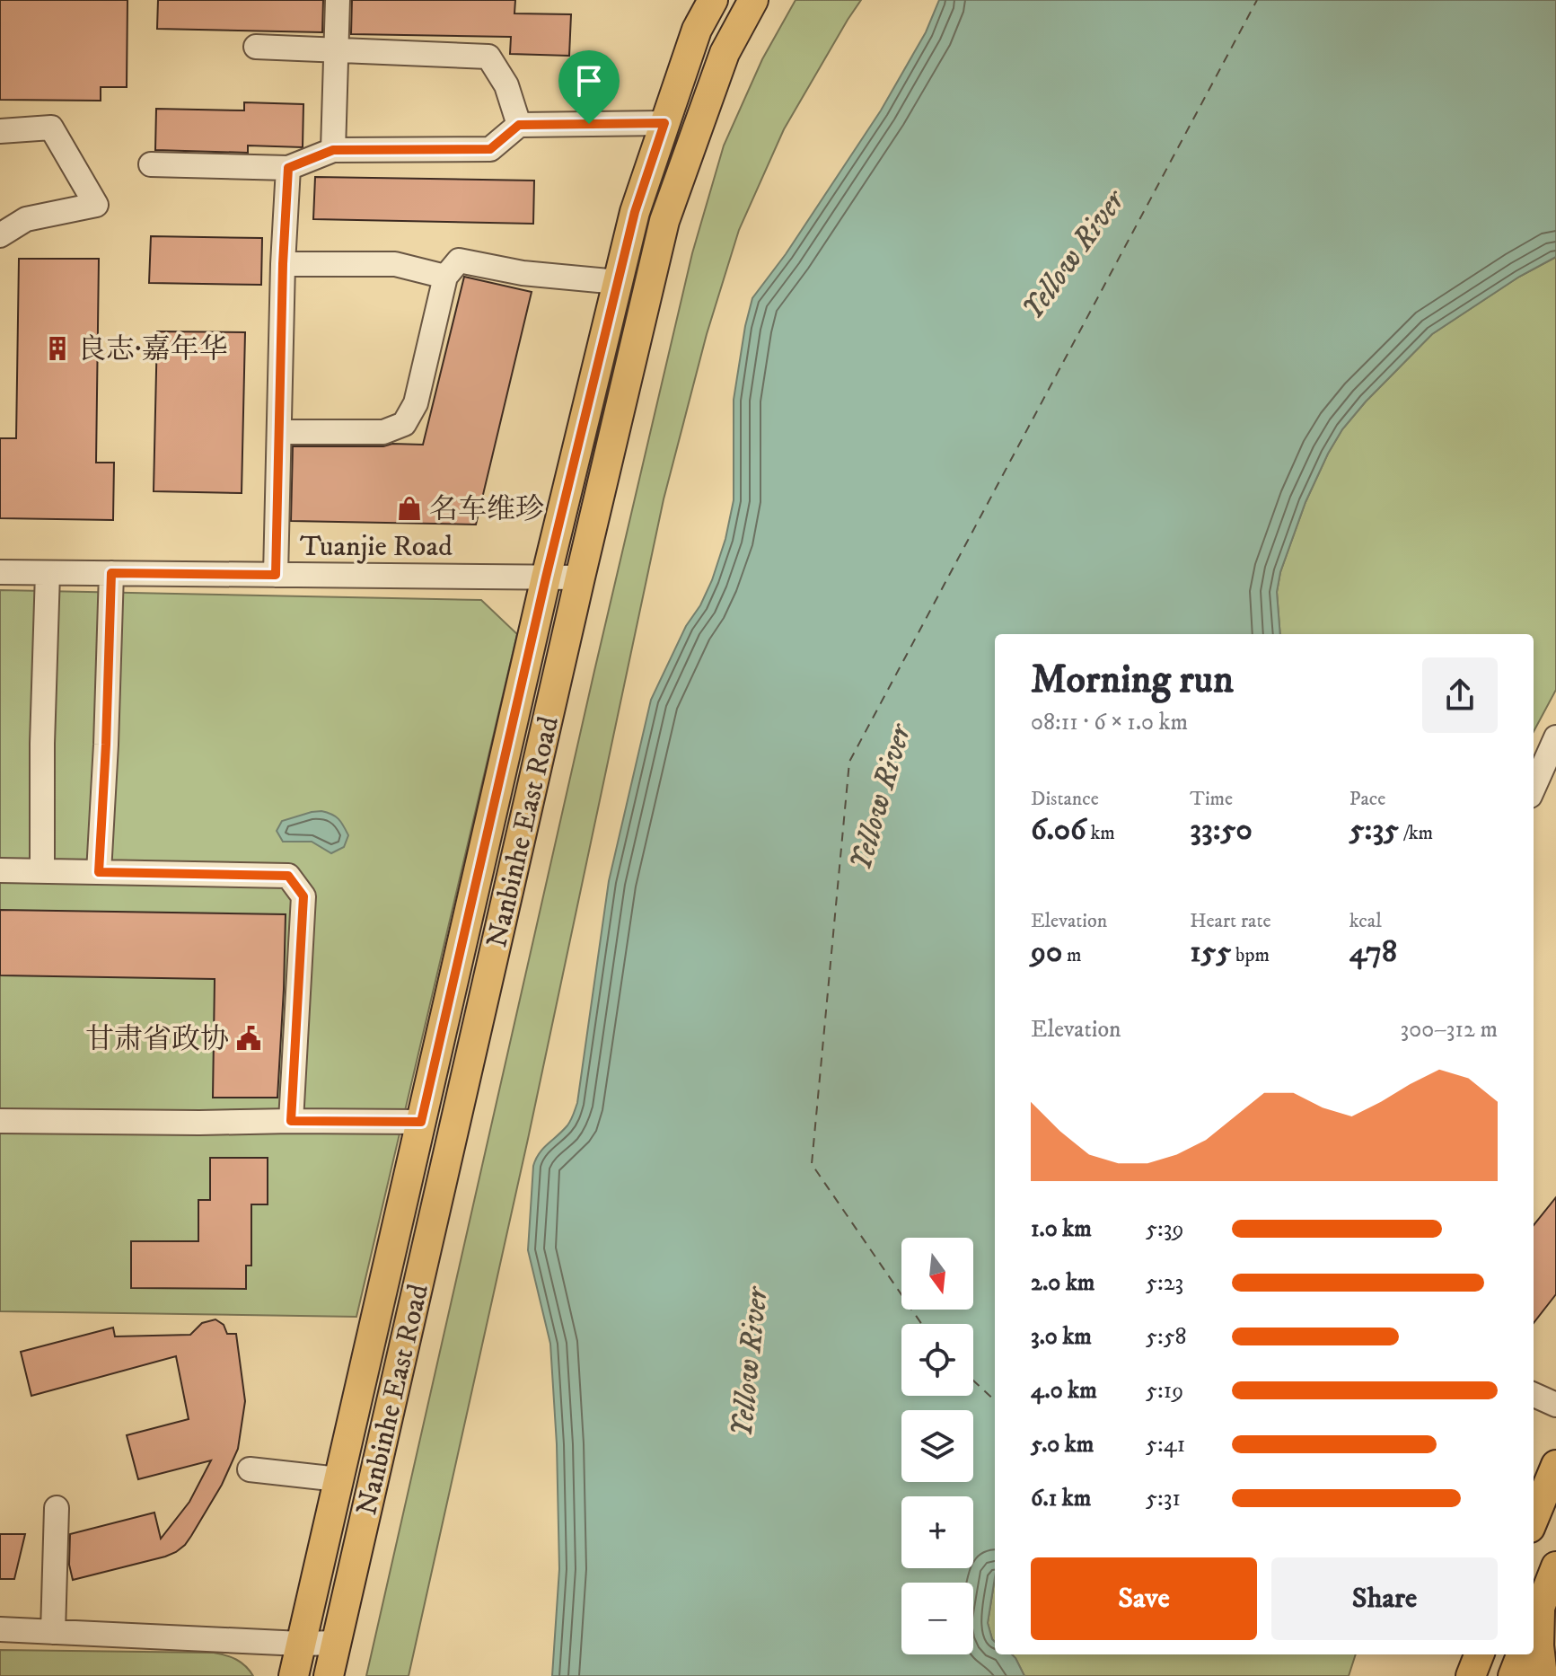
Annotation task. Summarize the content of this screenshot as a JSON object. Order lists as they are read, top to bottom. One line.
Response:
{"streets":{"main road":["Nanbinhe East Road"],"street":["Tuanjie Road"]},"crossings":[["Tuanjie Road","Nanbinhe East Road"]],"water":["Yellow River"],"places":{"building":["良志·嘉年华"],"shop":["名车维珍"],"public building":["甘肃省政协"]},"north":"bottom","page":{"heading":["Morning run","08:11 · 6 × 1.0 km"],"stats":[["Distance","6.06 km"],["Time","33:50"],["Pace","5:35 /km"],["Elevation","90 m"],["Heart rate","155 bpm"],["kcal","478"]],"chart":["Elevation","300–312 m"],"list":[{"name":"1.0 km","note":"5:39"},{"name":"2.0 km","note":"5:23"},{"name":"3.0 km","note":"5:58"},{"name":"4.0 km","note":"5:19"},{"name":"5.0 km","note":"5:41"},{"name":"6.1 km","note":"5:31"}],"map_buttons":["+","−"],"buttons":["Save","Share"]}}
